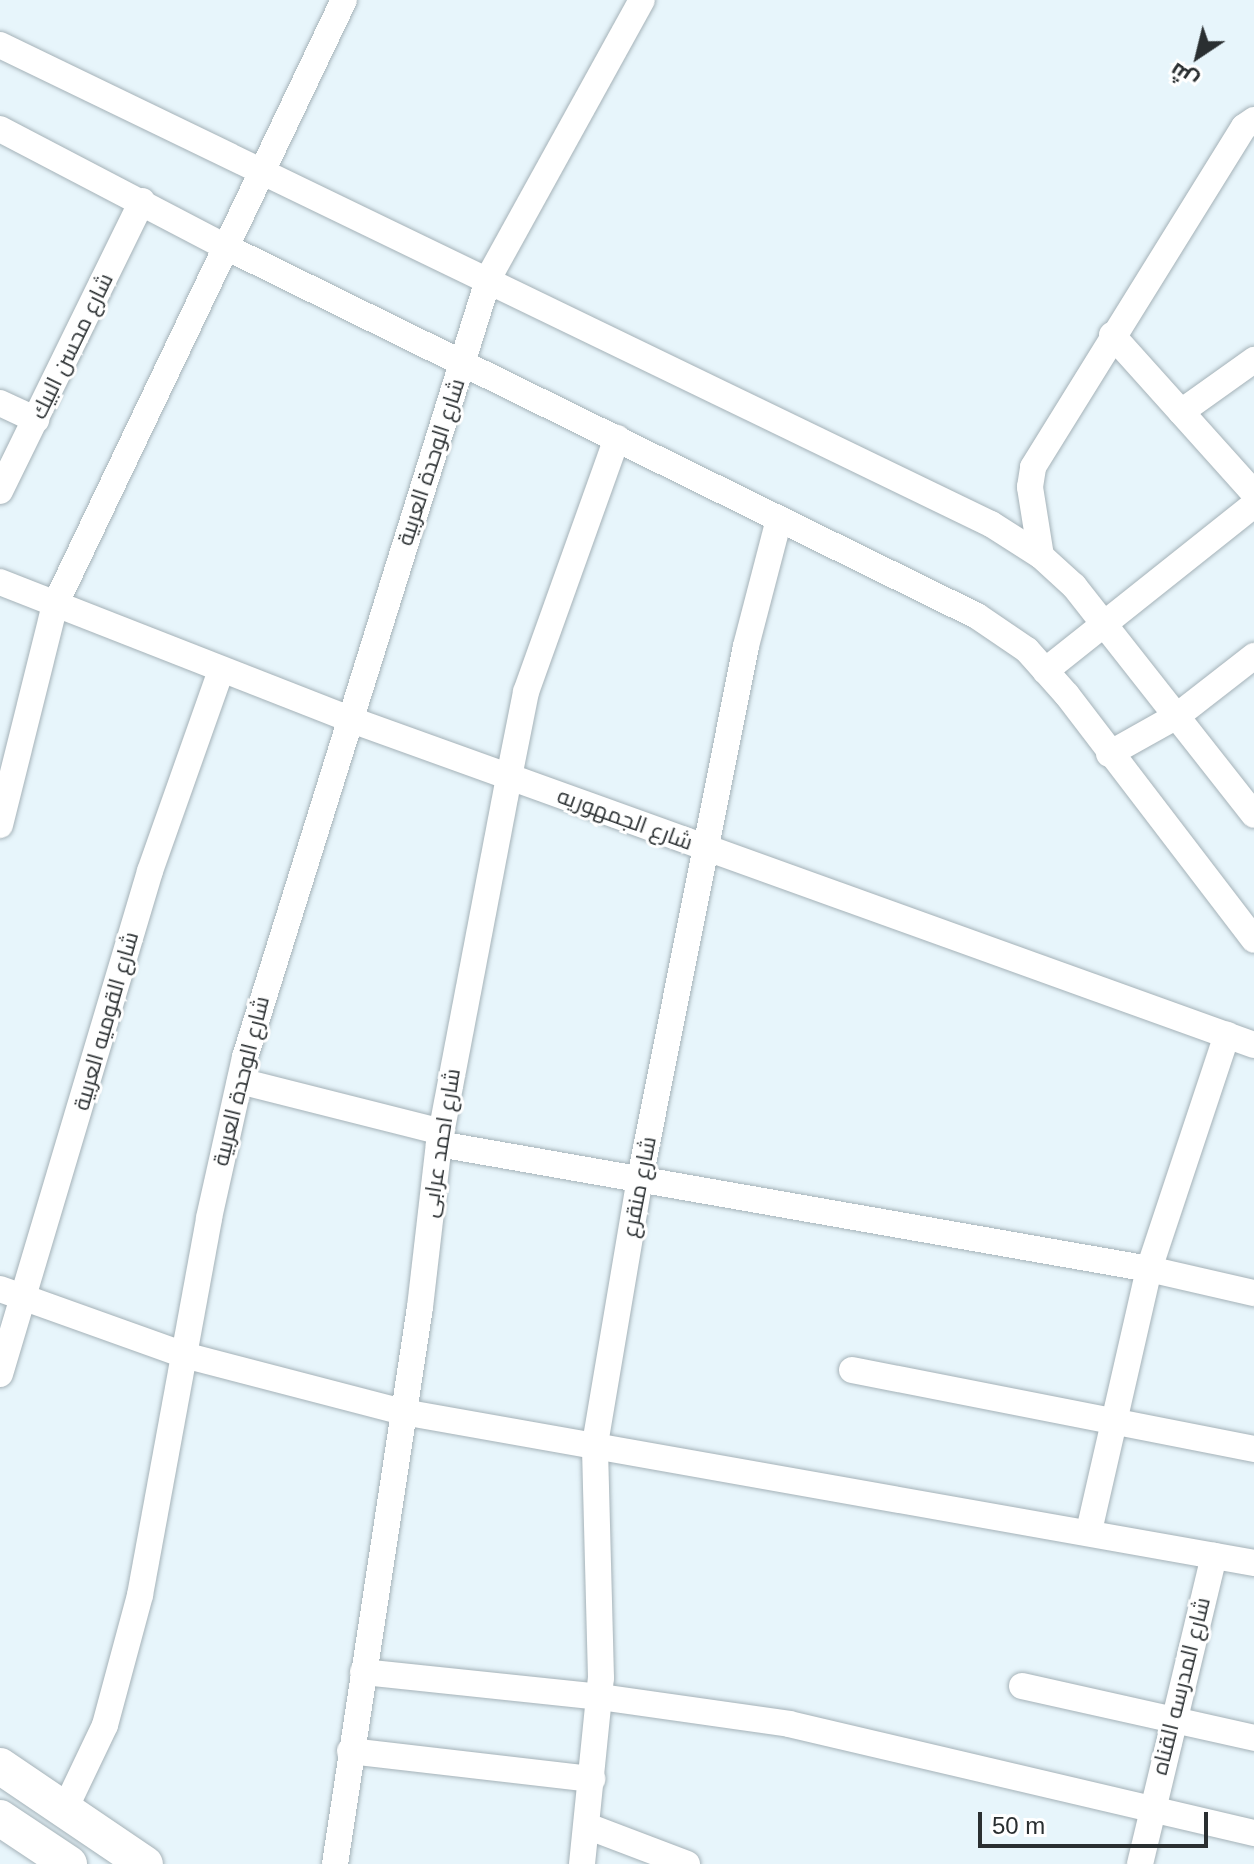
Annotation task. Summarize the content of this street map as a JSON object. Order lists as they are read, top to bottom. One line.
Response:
{"streets":{"street":["شارع محسن البيك","شارع الوحدة العربية","شارع الجمهوريه","شارع القوميه العربية","شارع احمد عرابى","شارع منقرع","شارع المدرسه القناه"]},"crossings":[["شارع الوحدة العربية","شارع الجمهوريه"],["شارع الجمهوريه","شارع القوميه العربية"],["شارع الجمهوريه","شارع احمد عرابى"],["شارع الجمهوريه","شارع منقرع"]],"scale_bar":"50 m","north":"bottom left"}
